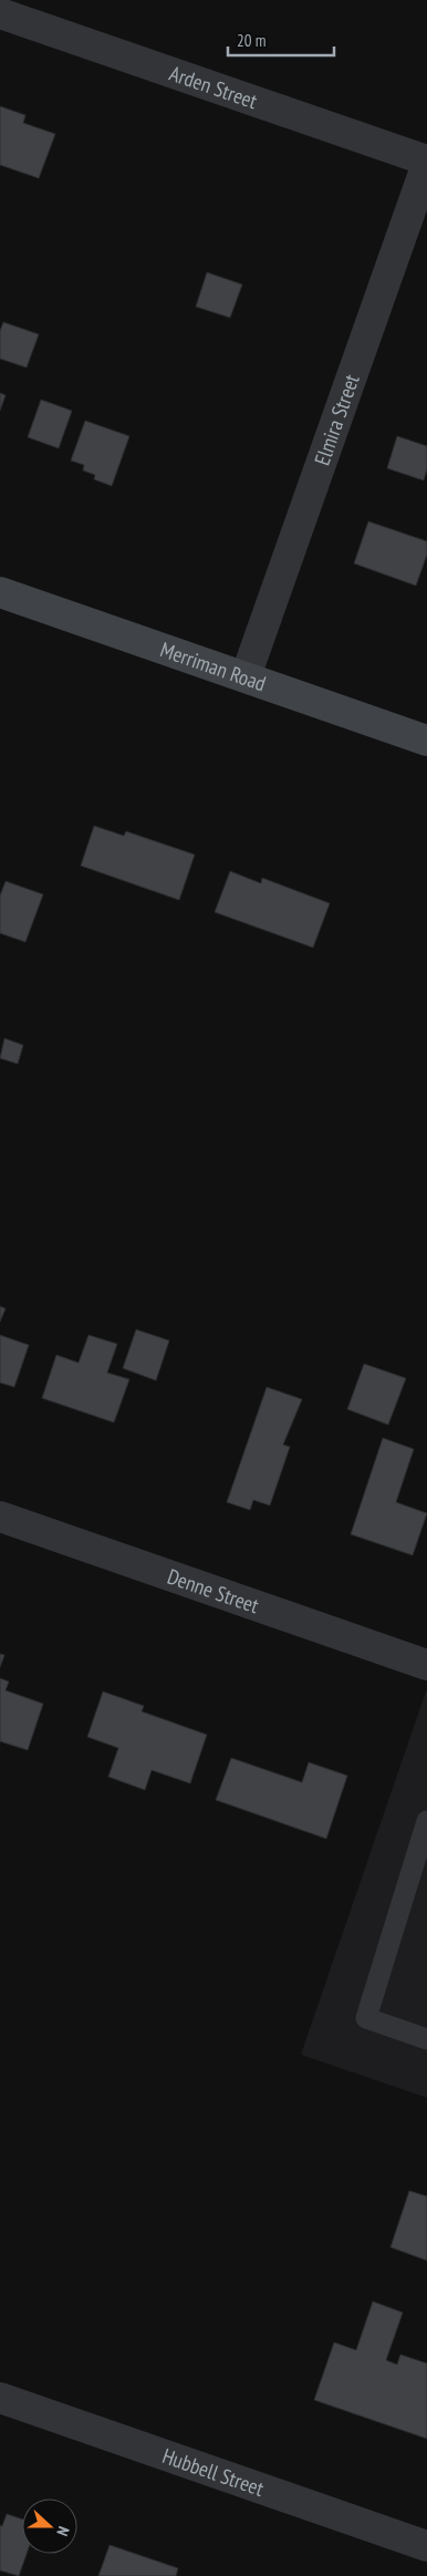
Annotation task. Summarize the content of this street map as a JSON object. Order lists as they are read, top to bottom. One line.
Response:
{"streets":{"main road":["Merriman Road"],"street":["Arden Street","Elmira Street","Denne Street","Hubbell Street"]},"crossings":[["Arden Street","Elmira Street"],["Elmira Street","Merriman Road"]],"scale_bar":"20 m","north":"right"}
